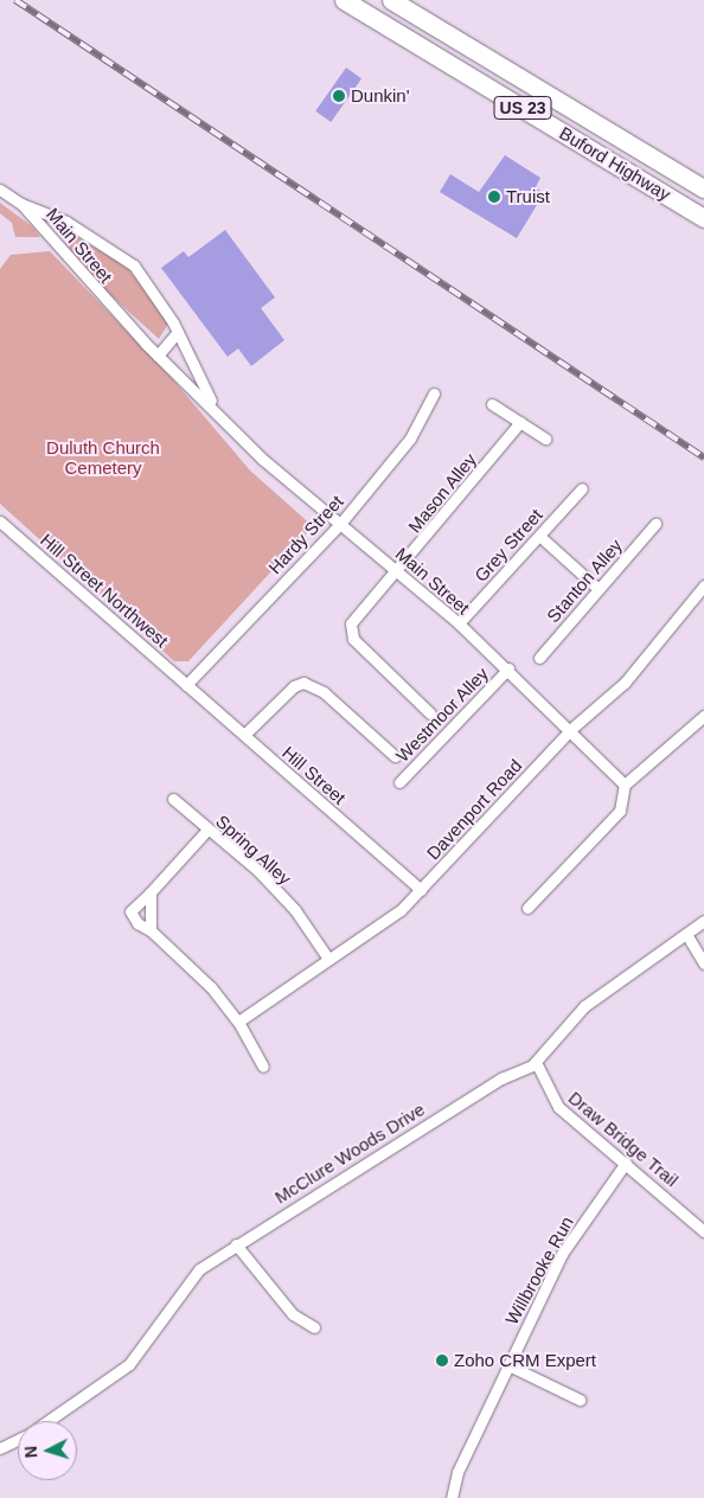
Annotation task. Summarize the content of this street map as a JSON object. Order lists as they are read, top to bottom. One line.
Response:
{"streets":{"main road":["US 23","Buford Highway"],"street":["Main Street","Mason Alley","Hardy Street","Grey Street","Stanton Alley","Hill Street Northwest","Westmoor Alley","Hill Street","Davenport Road","Spring Alley","Draw Bridge Trail","McClure Woods Drive","Willbrooke Run"]},"crossings":[["Main Street","Mason Alley"],["Main Street","Hardy Street"],["Main Street","Grey Street"],["Main Street","Westmoor Alley"],["Main Street","Davenport Road"],["Hardy Street","Hill Street Northwest"],["Hardy Street","Hill Street"],["Hill Street Northwest","Hill Street"],["Hill Street","Davenport Road"],["Davenport Road","Spring Alley"],["Draw Bridge Trail","McClure Woods Drive"],["Draw Bridge Trail","Willbrooke Run"]],"parks":["Duluth Church Cemetery"],"places":["Dunkin'","Truist","Zoho CRM Expert"],"north":"left"}
